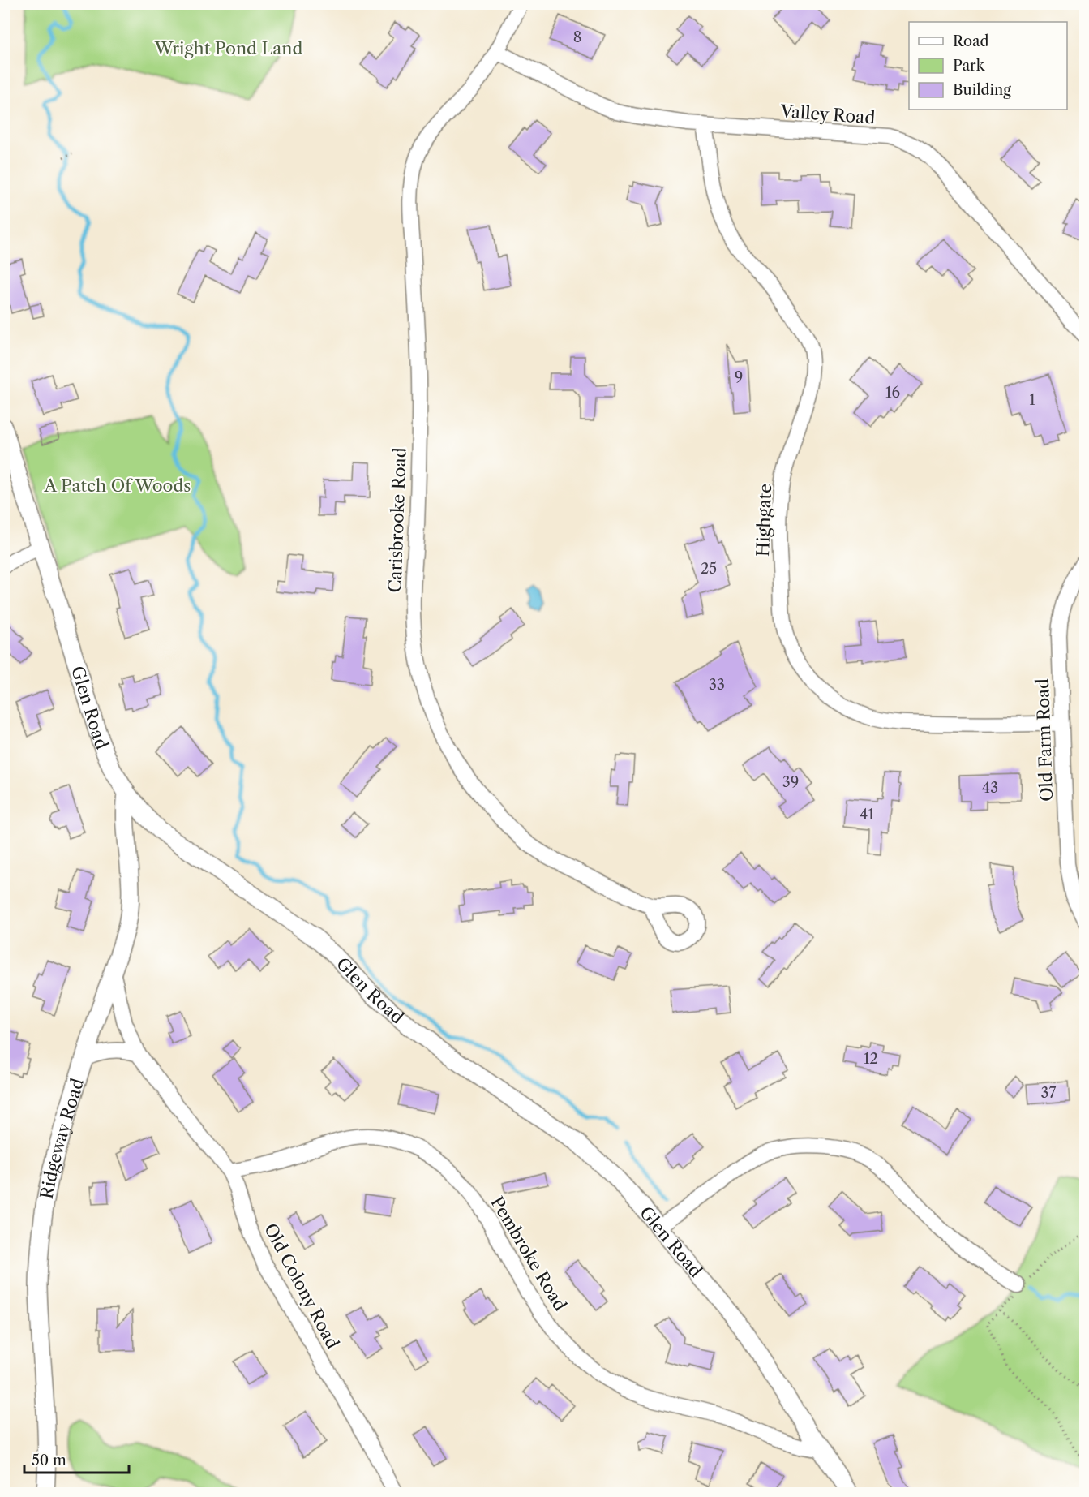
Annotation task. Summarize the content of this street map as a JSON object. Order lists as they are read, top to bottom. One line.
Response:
{"streets":{"street":["Valley Road","Carisbrooke Road","Highgate","Glen Road","Old Farm Road","Ridgeway Road","Pembroke Road","Old Colony Road"]},"crossings":[["Valley Road","Carisbrooke Road"],["Valley Road","Highgate"],["Highgate","Old Farm Road"],["Glen Road","Ridgeway Road"],["Glen Road","Pembroke Road"],["Ridgeway Road","Old Colony Road"],["Pembroke Road","Old Colony Road"]],"parks":["Wright Pond Land","A Patch Of Woods"],"house_numbers":["8","9","16","1","25","33","39","43","41","12","37"],"legend":["Road","Park","Building"],"scale_bar":"50 m"}
